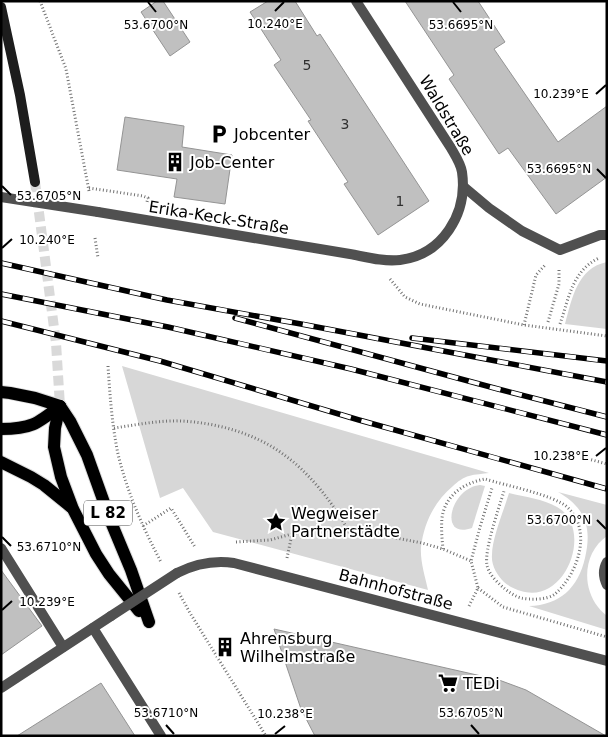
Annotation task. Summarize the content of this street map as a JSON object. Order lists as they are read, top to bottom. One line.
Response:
{"streets":{"main road":["L 82"],"street":["Waldstraße","Erika-Keck-Straße","Bahnhofstraße"]},"crossings":[["Waldstraße","Erika-Keck-Straße"]],"places":{"parking":["Jobcenter"],"building":["Job-Center","Ahrensburg Wilhelmstraße"],"place":["Wegweiser Partnerstädte"],"supermarket":["TEDi"]},"house_numbers":["5","3","1"],"coordinates":["10.240°E","53.6700°N","53.6695°N","10.239°E","53.6705°N","10.238°E","53.6710°N"]}
